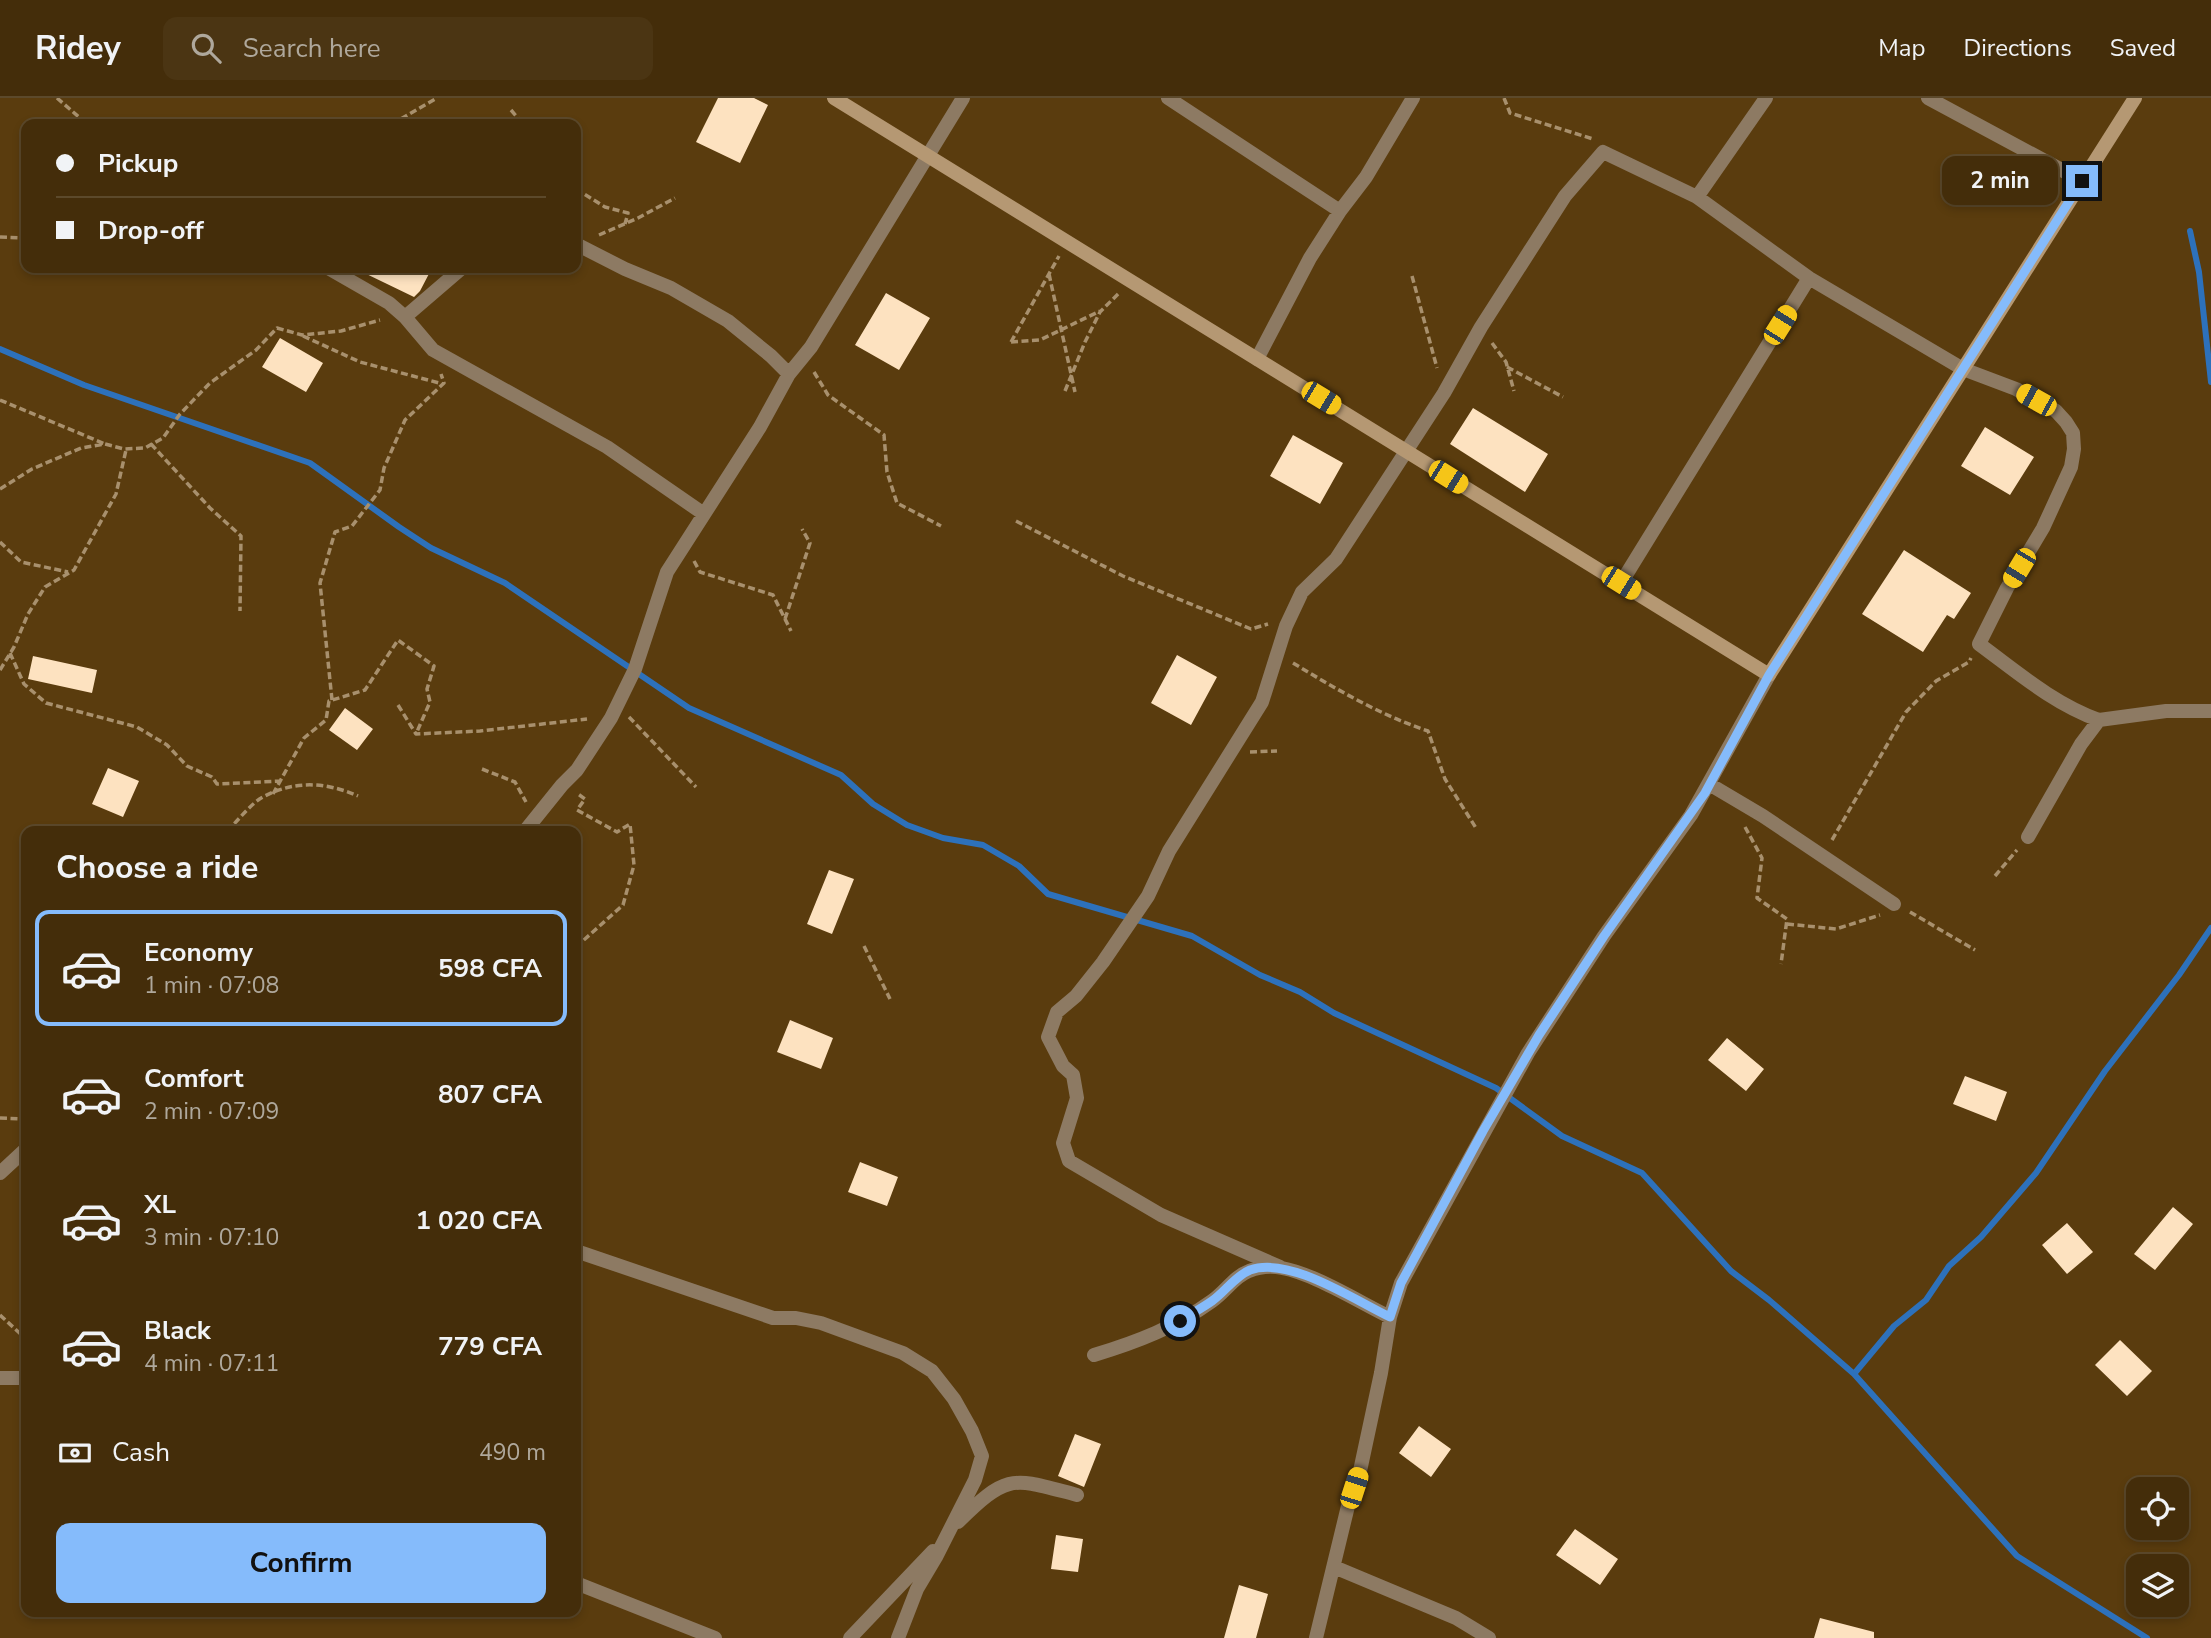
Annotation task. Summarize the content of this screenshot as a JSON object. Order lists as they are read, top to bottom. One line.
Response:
{"page":{"header":"Ridey","search":"Search here","nav":["Map","Directions","Saved"],"banner":["Pickup","Drop-off"],"bubble":"2 min","heading":"Choose a ride","list":[{"name":"Economy","note":"1 min · 07:08","value":"598 CFA"},{"name":"Comfort","note":"2 min · 07:09","value":"807 CFA"},{"name":"XL","note":"3 min · 07:10","value":"1 020 CFA"},{"name":"Black","note":"4 min · 07:11","value":"779 CFA"}],"pay":["Cash","490 m"],"buttons":"Confirm"}}
